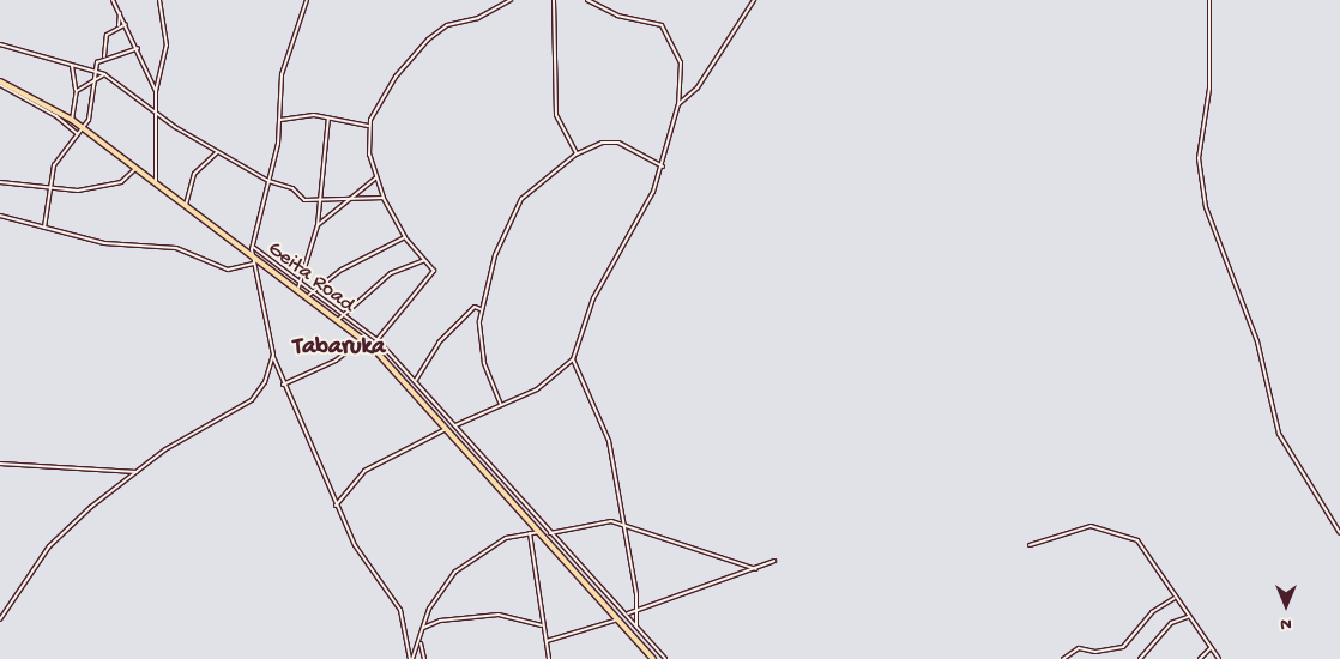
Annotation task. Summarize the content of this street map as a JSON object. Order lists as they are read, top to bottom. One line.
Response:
{"streets":{"highway":["Geita Road"]},"districts":["Tabaruka"],"north":"bottom"}
